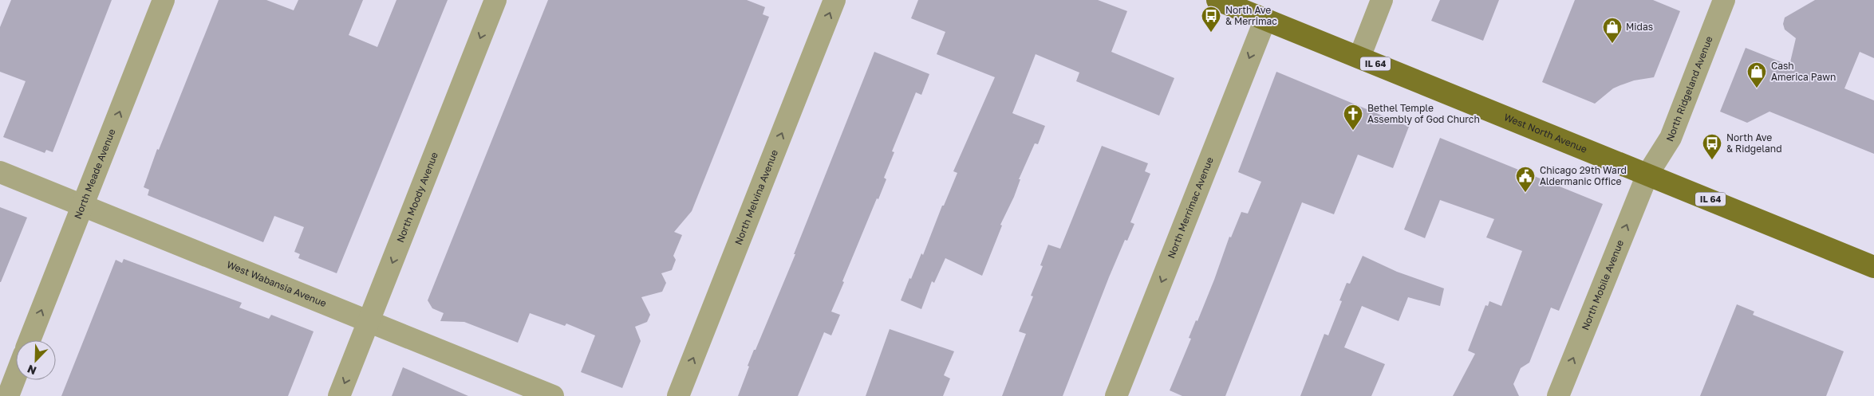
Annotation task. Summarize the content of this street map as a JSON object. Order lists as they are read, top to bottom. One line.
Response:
{"streets":{"main road":["IL 64","West North Avenue"],"street":["North Ridgeland Avenue","North Meade Avenue","North Moody Avenue","North Melvina Avenue","North Merrimac Avenue","West Wabansia Avenue","North Mobile Avenue"]},"crossings":[["North Ridgeland Avenue","West North Avenue"],["North Ridgeland Avenue","North Mobile Avenue"],["West North Avenue","North Merrimac Avenue"],["West North Avenue","North Mobile Avenue"],["North Meade Avenue","West Wabansia Avenue"],["North Moody Avenue","West Wabansia Avenue"]],"one_way":["North Meade Avenue","North Moody Avenue","North Melvina Avenue","North Merrimac Avenue","North Mobile Avenue"],"places":{"bus stop":["North Ave & Merrimac","North Ave & Ridgeland"],"shop":["Midas","Cash America Pawn"],"church":["Bethel Temple Assembly of God Church"],"public building":["Chicago 29th Ward Aldermanic Office"]},"north":"bottom left"}
